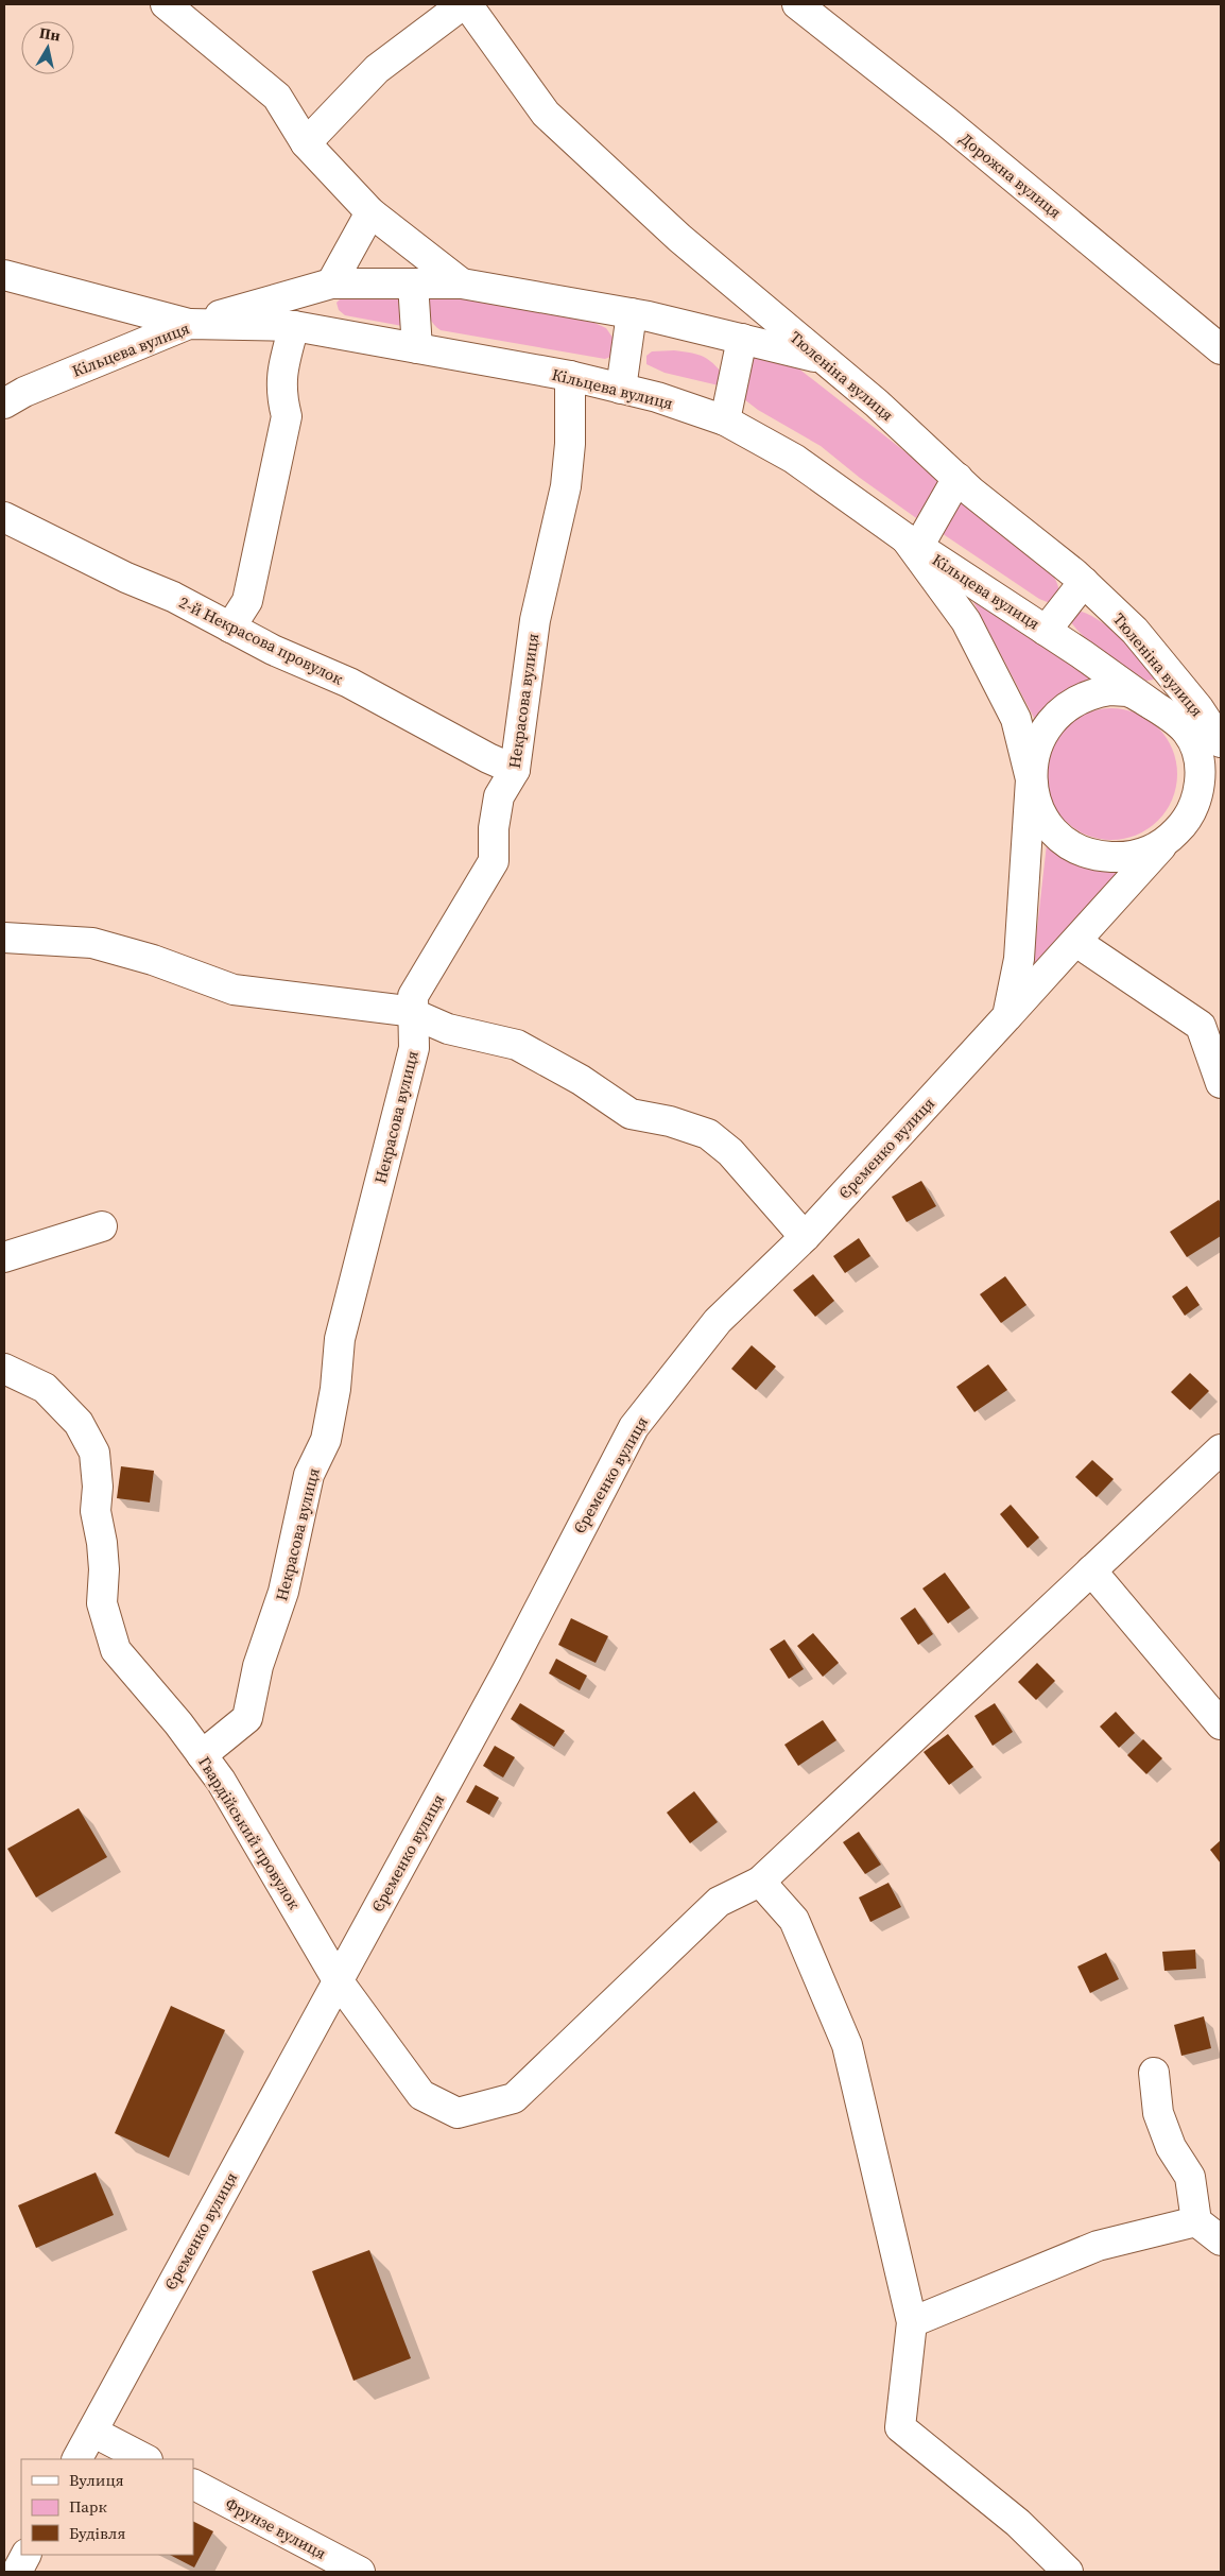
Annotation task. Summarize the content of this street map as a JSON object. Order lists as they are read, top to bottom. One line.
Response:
{"streets":{"street":["Дорожна вулиця","Кільцева вулиця","Тюленіна вулиця","2-й Некрасова провулок","Некрасова вулиця","Єременко вулиця","Гвардійський провулок","Фрунзе вулиця"]},"crossings":[["Кільцева вулиця","Некрасова вулиця"],["Кільцева вулиця","Єременко вулиця"],["2-й Некрасова провулок","Некрасова вулиця"],["Некрасова вулиця","Гвардійський провулок"],["Єременко вулиця","Гвардійський провулок"]],"legend":["Вулиця","Парк","Будівля"],"north":"top"}
